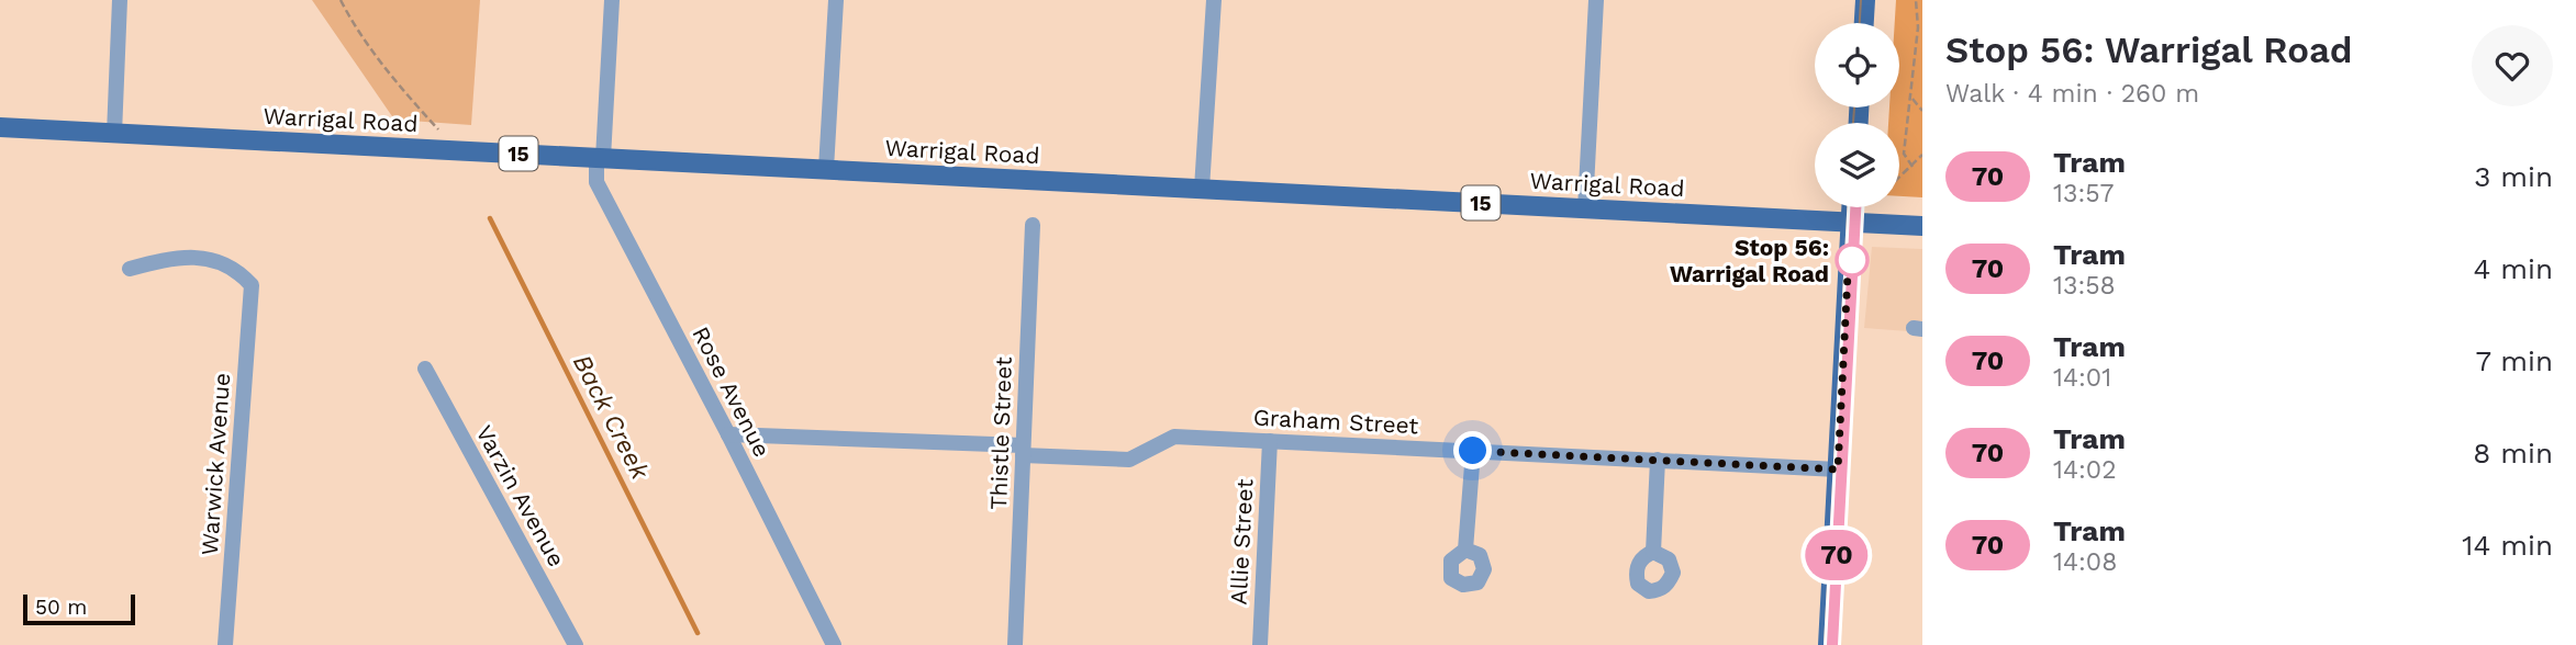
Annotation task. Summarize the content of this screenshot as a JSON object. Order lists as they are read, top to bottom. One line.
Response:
{"streets":{"main road":["Warrigal Road","15"],"street":["Rose Avenue","Graham Street","Thistle Street","Warwick Avenue","Varzin Avenue","Allie Street"]},"crossings":[["Warrigal Road","Rose Avenue"],["Rose Avenue","Graham Street"],["Graham Street","Thistle Street"],["Graham Street","Allie Street"]],"water":["Back Creek"],"places":["Stop 56: Warrigal Road"],"lines":["tram line 70"],"scale_bar":"50 m","page":{"on_map":"70","heading":["Stop 56: Warrigal Road","Walk · 4 min · 260 m"],"list":[{"mark":"70","name":"Tram","note":"13:57","value":"3 min"},{"mark":"70","name":"Tram","note":"13:58","value":"4 min"},{"mark":"70","name":"Tram","note":"14:01","value":"7 min"},{"mark":"70","name":"Tram","note":"14:02","value":"8 min"},{"mark":"70","name":"Tram","note":"14:08","value":"14 min"}],"scale":"50 m"}}
